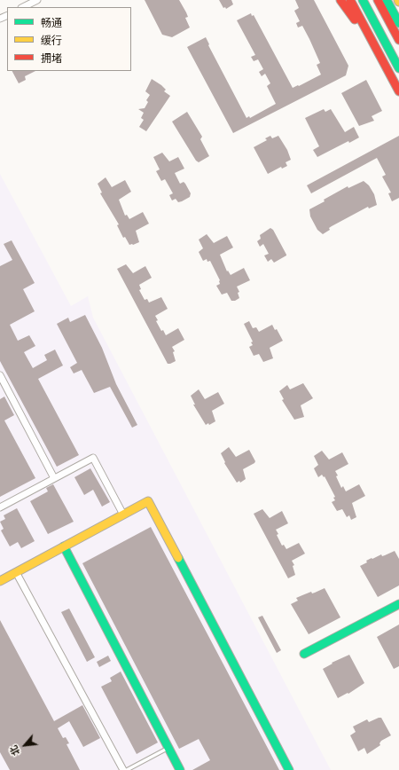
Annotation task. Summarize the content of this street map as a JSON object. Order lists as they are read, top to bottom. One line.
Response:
{"legend":["畅通","缓行","拥堵"],"north":"bottom left"}
